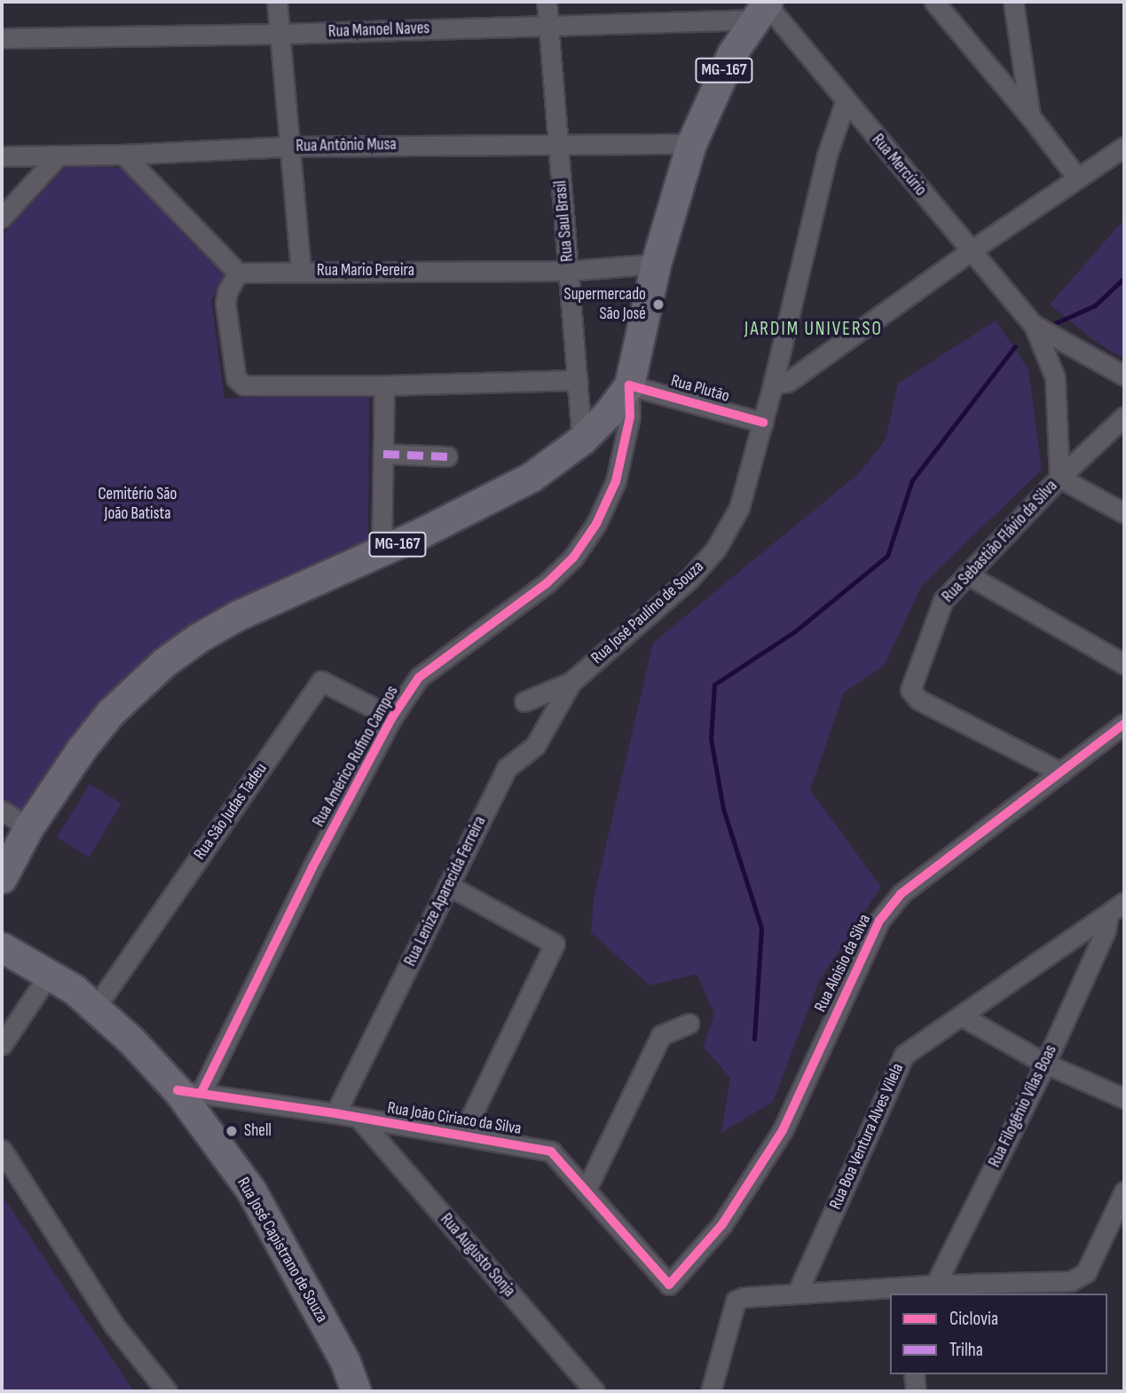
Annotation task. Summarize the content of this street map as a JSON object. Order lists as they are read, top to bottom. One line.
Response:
{"streets":{"main road":["MG-167","Rua José Capistrano de Souza"],"street":["Rua Manoel Naves","Rua Antônio Musa","Rua Mercúrio","Rua Saul Brasil","Rua Mario Pereira","Rua Plutão","Rua Sebastião Flávio da Silva","Rua José Paulino de Souza","Rua Américo Rufino Campos","Rua São Judas Tadeu","Rua Lenize Aparecida Ferreira","Rua Aloisio da Silva","Rua Filogênio Vilas Boas","Rua João Ciriaco da Silva","Rua Boa Ventura Alves Vilela","Rua Augusto Sonja"]},"crossings":[["Rua Manoel Naves","MG-167"],["Rua Manoel Naves","Rua Mercúrio"],["Rua Manoel Naves","Rua Saul Brasil"],["MG-167","Rua Antônio Musa"],["MG-167","Rua Mercúrio"],["MG-167","Rua Saul Brasil"],["MG-167","Rua Mario Pereira"],["MG-167","Rua Plutão"],["MG-167","Rua Américo Rufino Campos"],["Rua Antônio Musa","Rua Saul Brasil"],["Rua Mercúrio","Rua José Paulino de Souza"],["Rua Saul Brasil","Rua Mario Pereira"],["Rua Plutão","Rua José Paulino de Souza"],["Rua Plutão","Rua Américo Rufino Campos"],["Rua Sebastião Flávio da Silva","Rua Aloisio da Silva"],["Rua José Paulino de Souza","Rua Lenize Aparecida Ferreira"],["Rua Américo Rufino Campos","Rua São Judas Tadeu"],["Rua Américo Rufino Campos","Rua João Ciriaco da Silva"],["Rua Américo Rufino Campos","Rua José Capistrano de Souza"],["Rua São Judas Tadeu","Rua José Capistrano de Souza"],["Rua Lenize Aparecida Ferreira","Rua João Ciriaco da Silva"],["Rua Aloisio da Silva","Rua João Ciriaco da Silva"],["Rua Filogênio Vilas Boas","Rua Boa Ventura Alves Vilela"],["Rua João Ciriaco da Silva","Rua José Capistrano de Souza"],["Rua João Ciriaco da Silva","Rua Augusto Sonja"]],"districts":["JARDIM UNIVERSO"],"parks":["Cemitério São João Batista"],"places":["Supermercado São José","Shell"],"legend":["Ciclovia","Trilha"]}
